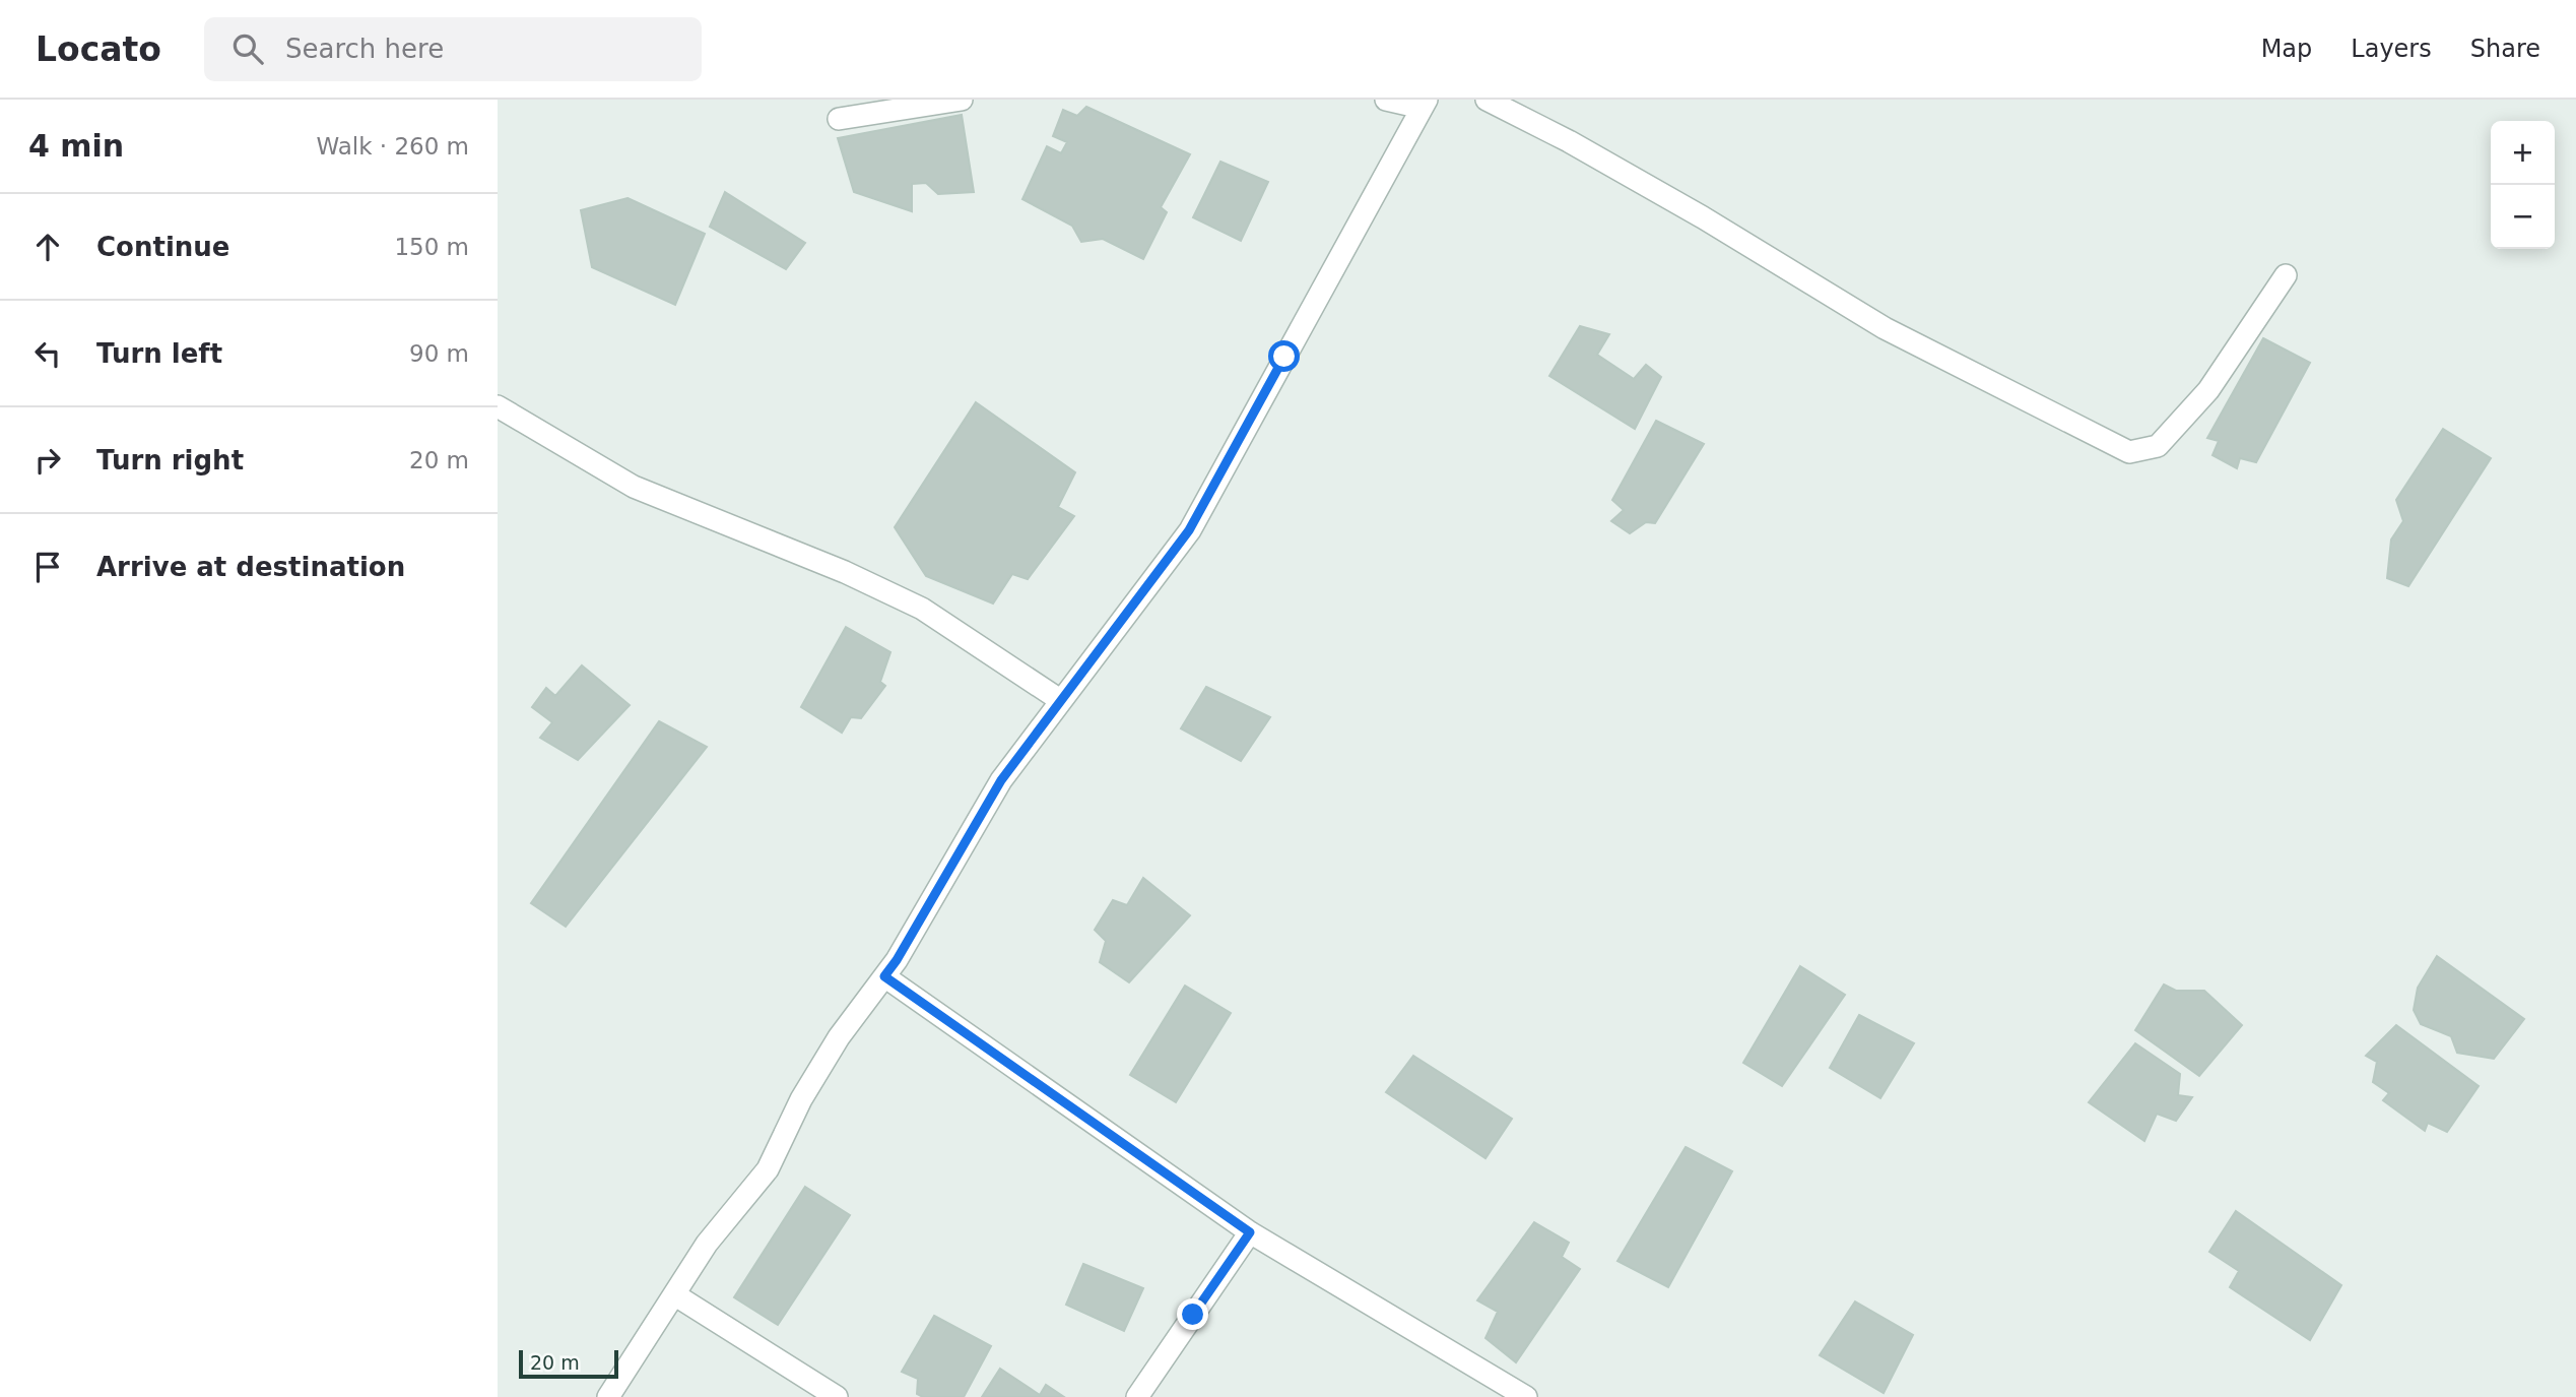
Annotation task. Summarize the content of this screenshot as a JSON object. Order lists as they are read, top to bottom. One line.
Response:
{"scale_bar":"20 m","page":{"header":"Locato","search":"Search here","nav":["Map","Layers","Share"],"heading":["4 min","Walk · 260 m"],"map_buttons":["+","−"],"list":[["Continue","150 m"],["Turn left","90 m"],["Turn right","20 m"],"Arrive at destination"],"scale":"20 m"}}
